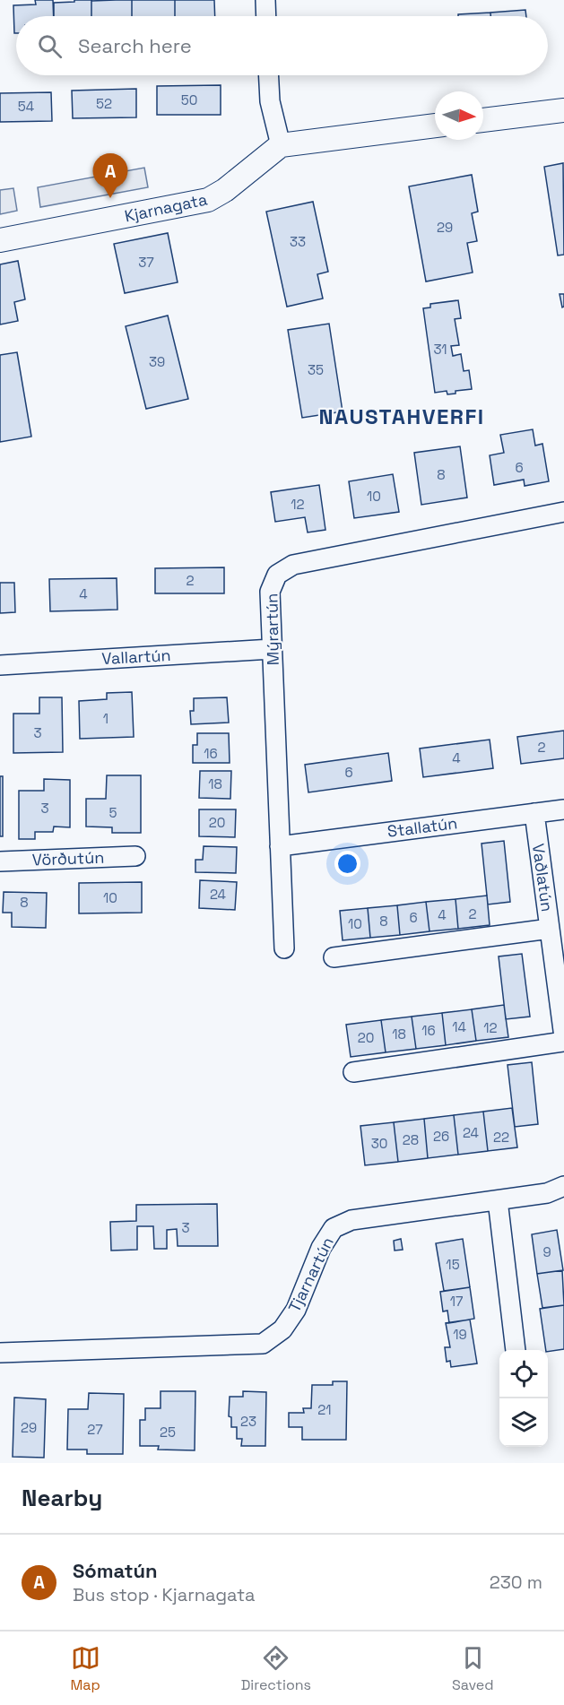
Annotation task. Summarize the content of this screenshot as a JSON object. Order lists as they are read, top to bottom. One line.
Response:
{"streets":{"street":["Kjarnagata","Mýrartún","Vallartún","Stallatún","Vörðutún","Vaðlatún","Tjarnartún"]},"crossings":[["Mýrartún","Vallartún"],["Mýrartún","Stallatún"],["Stallatún","Vaðlatún"]],"districts":["NAUSTAHVERFI"],"house_numbers":["50","52","54","29","33","37","31","39","35","6","8","10","12","2","4","1","3","2","16","4","6","18","3","5","20","24","10","8","2","4","6","8","10","14","12","16","18","20","24","26","22","28","30","3","9","15","17","19","21","23","29","27","25"],"north":"right","page":{"search":"Search here","pins":"A","heading":"Nearby","list":[{"mark":"A","name":"Sómatún","note":"Bus stop · Kjarnagata","value":"230 m"}],"nav":["Map","Directions","Saved"]}}
